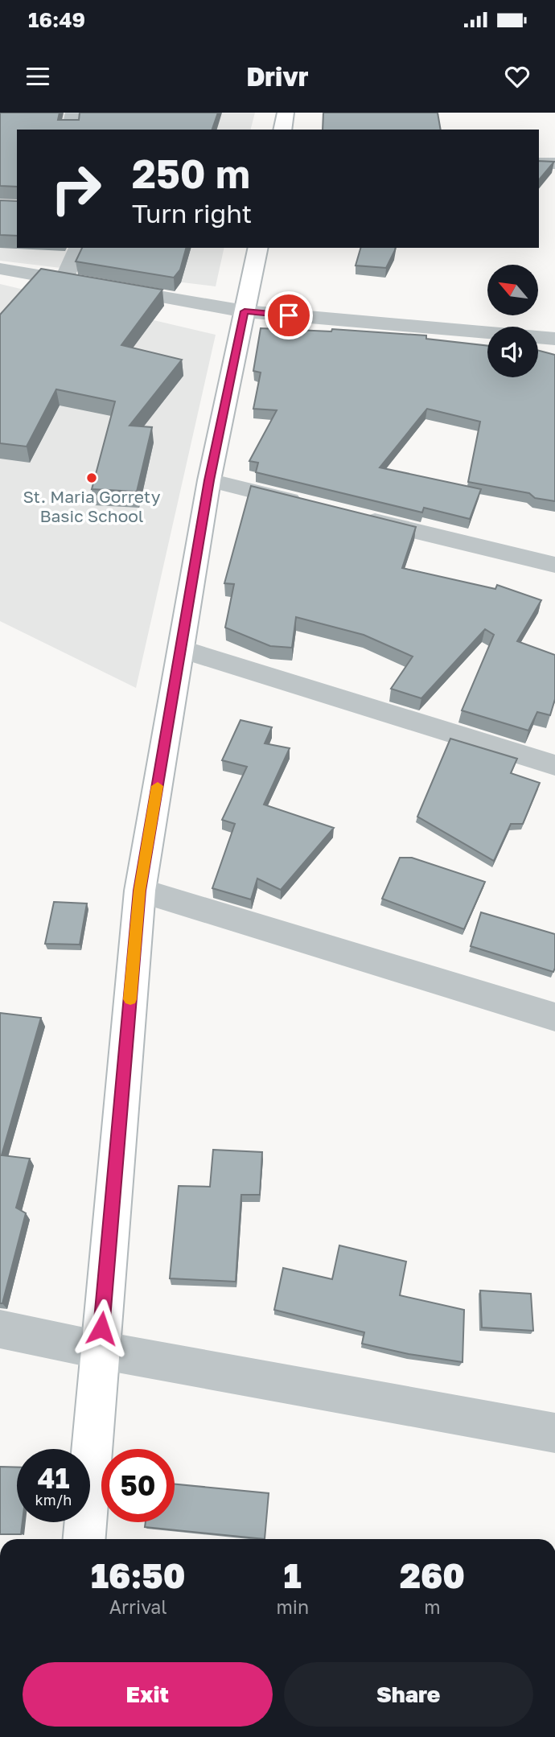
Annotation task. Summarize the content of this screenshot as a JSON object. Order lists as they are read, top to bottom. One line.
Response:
{"places":["St. Maria Gorrety Basic School"],"north":"top left","page":{"status":"16:49","header":"Drivr","turn":["250 m","Turn right"],"speed":"41 km/h","limit":"50","eta":["16:50","Arrival","1","min","260","m"],"buttons":["Exit","Share"]}}
